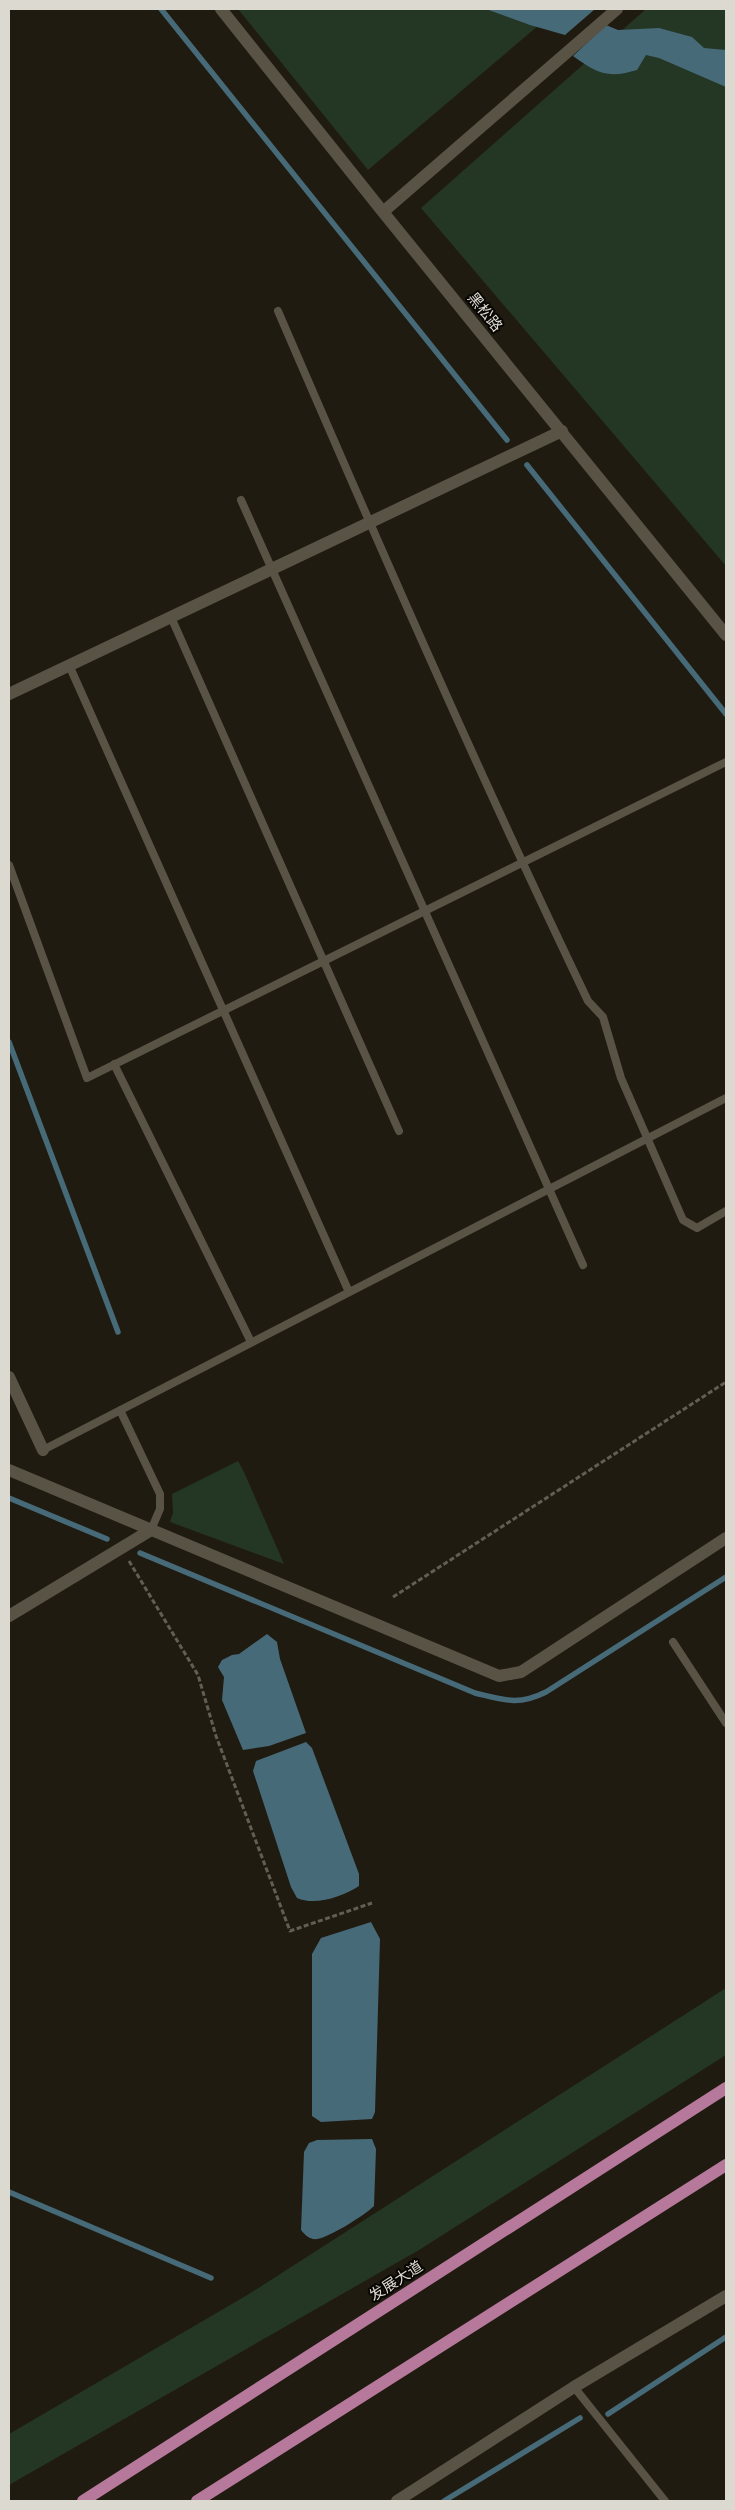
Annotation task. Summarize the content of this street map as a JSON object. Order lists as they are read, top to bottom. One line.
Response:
{"streets":{"main road":["发展大道"],"street":["黑松路"]}}
